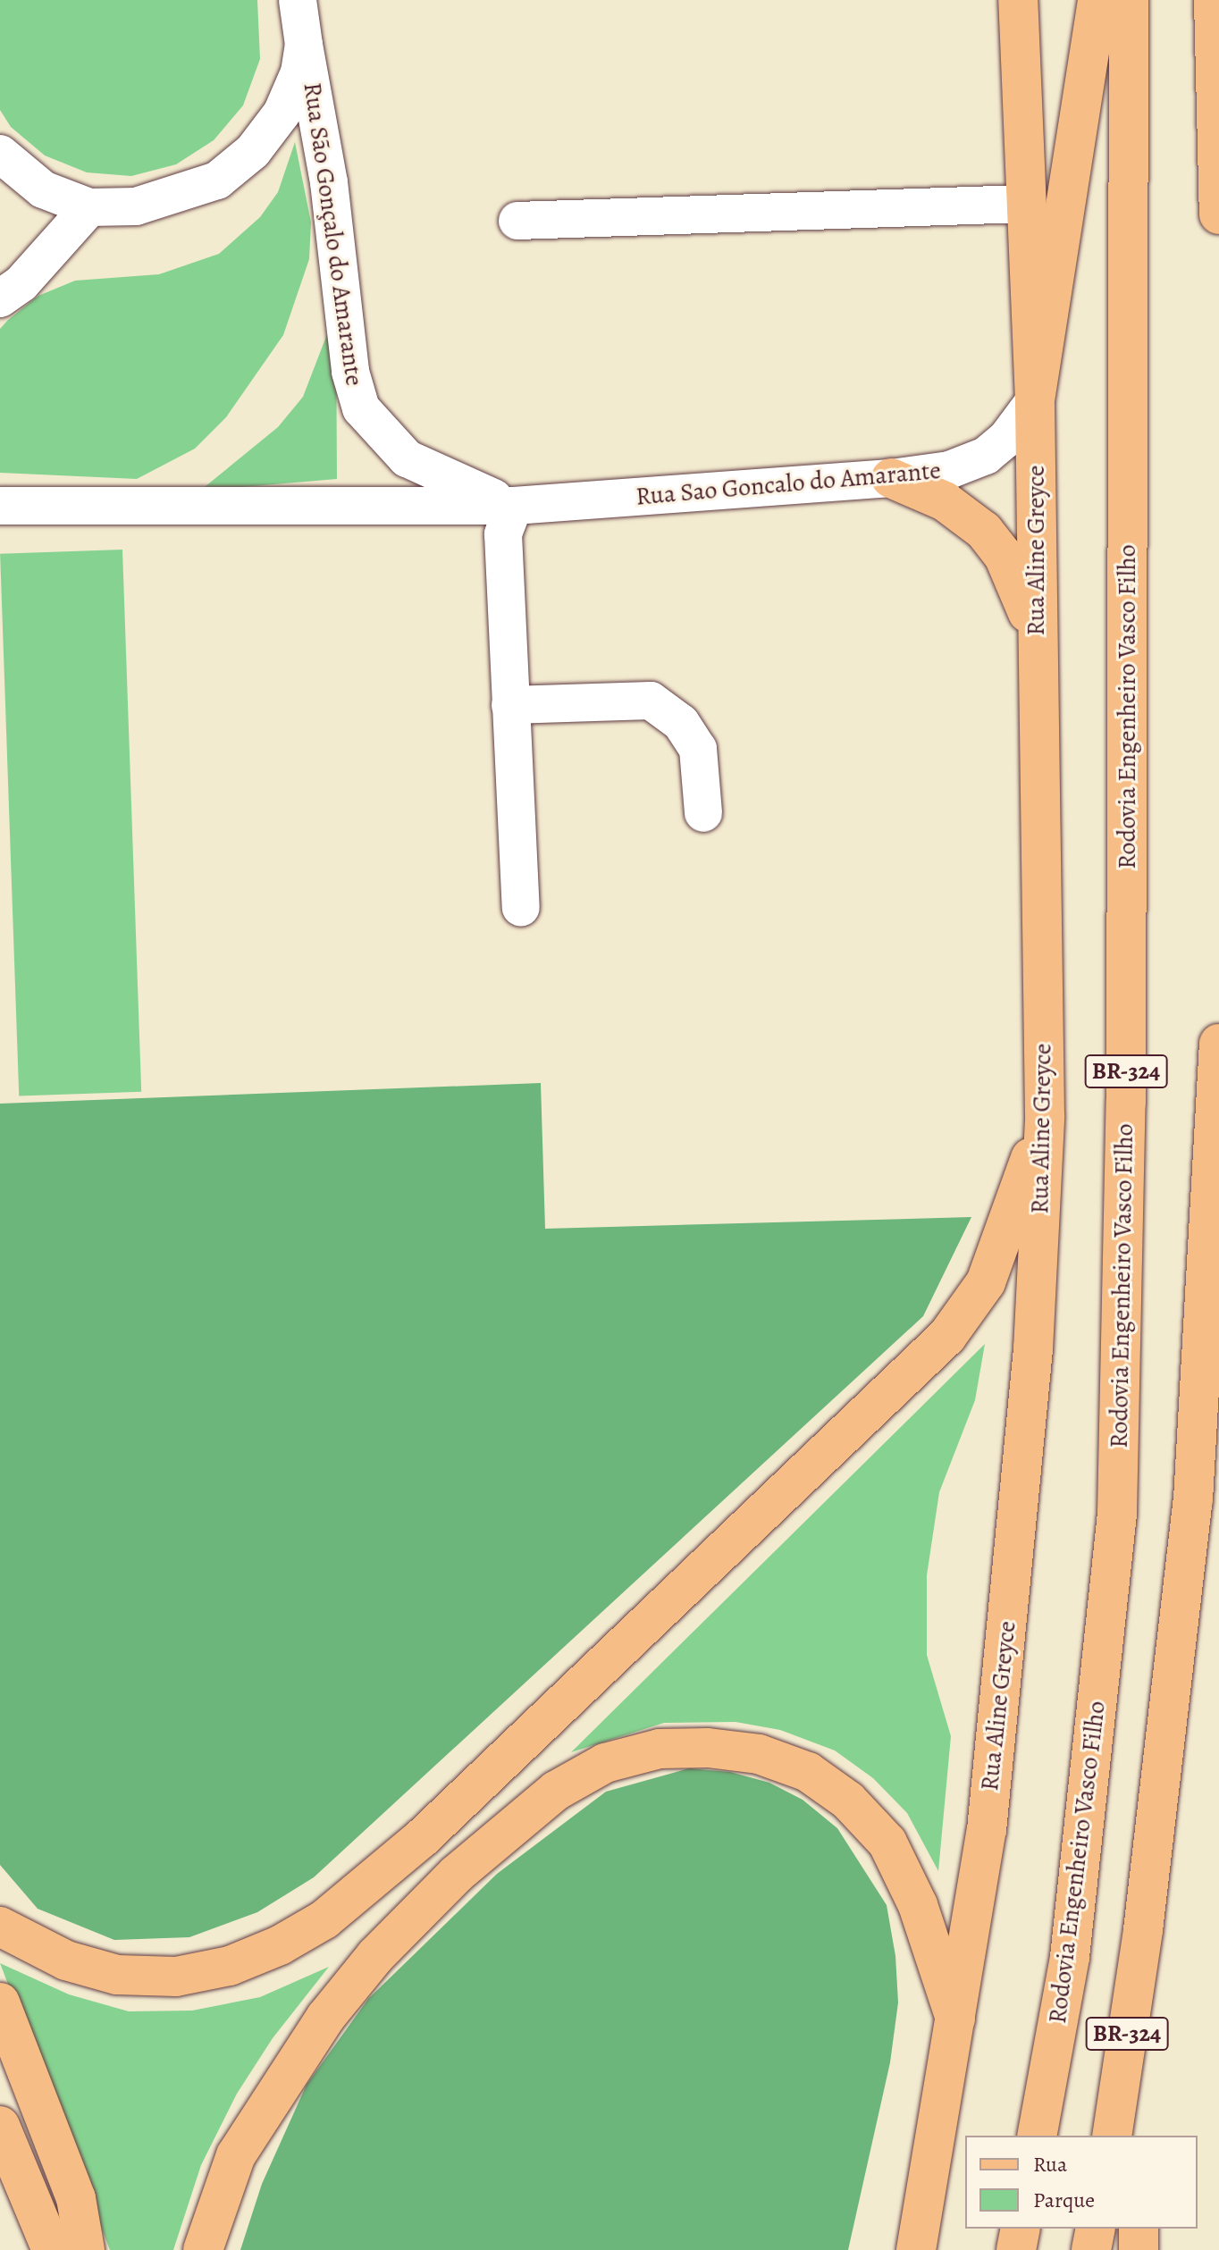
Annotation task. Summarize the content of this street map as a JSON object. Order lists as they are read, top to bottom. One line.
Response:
{"streets":{"main road":["Rua Aline Greyce","Rodovia Engenheiro Vasco Filho","BR-324"],"lane":["Rua São Gonçalo do Amarante","Rua Sao Goncalo do Amarante"]},"crossings":[["Rua São Gonçalo do Amarante","Rua Sao Goncalo do Amarante"],["Rua Sao Goncalo do Amarante","Rua Aline Greyce"]],"legend":["Rua","Parque"]}
